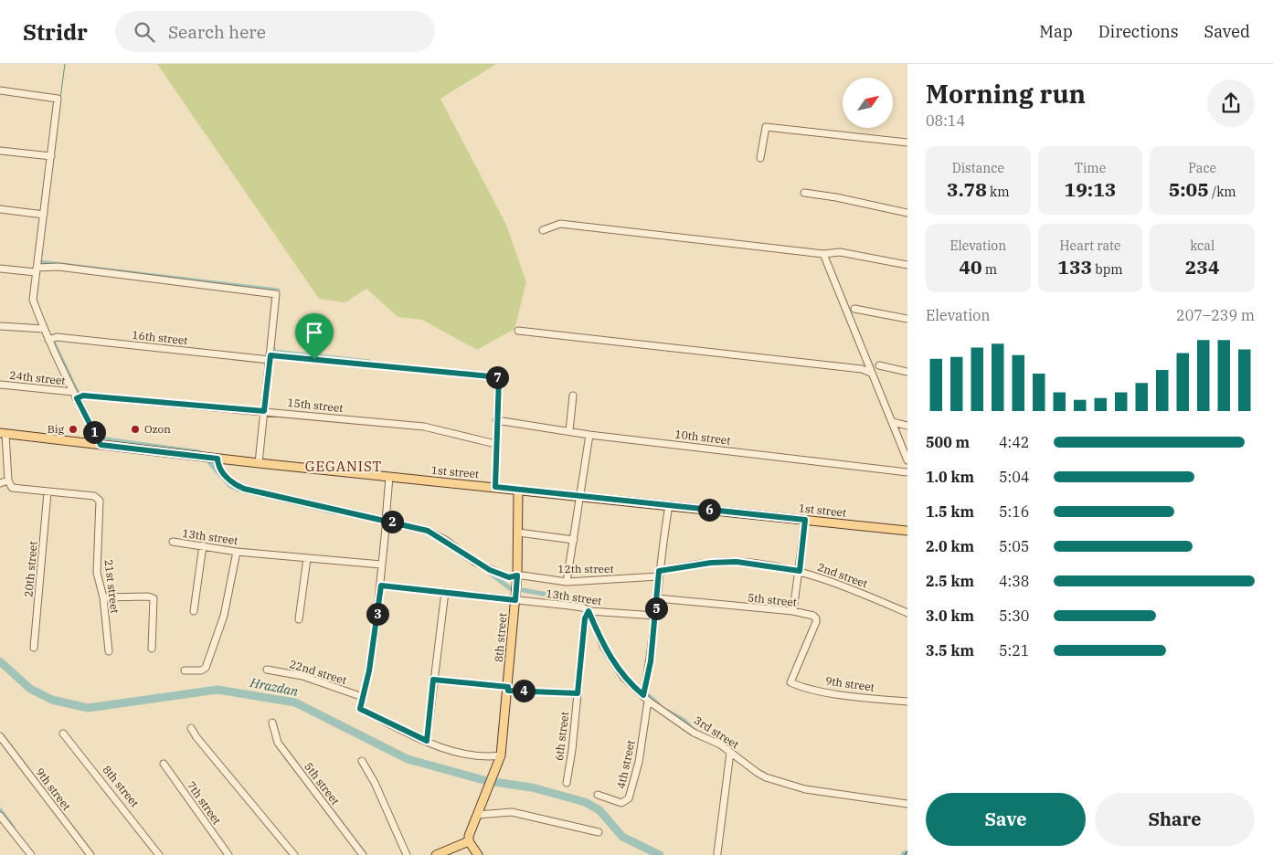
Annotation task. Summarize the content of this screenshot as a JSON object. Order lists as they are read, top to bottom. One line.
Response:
{"streets":{"main road":["1st street","8th street"],"street":["16th street","24th street","15th street","10th street","13th street","20th street","12th street","2nd street","21st street","5th street","22nd street","9th street","3rd street","6th street","4th street","7th street"]},"crossings":[["16th street","15th street"],["16th street","10th street"],["16th street","1st street"],["24th street","15th street"],["1st street","12th street"],["1st street","8th street"],["1st street","4th street"],["13th street","8th street"],["13th street","3rd street"],["13th street","6th street"],["13th street","4th street"],["20th street","21st street"],["12th street","2nd street"],["12th street","8th street"],["12th street","4th street"],["2nd street","4th street"],["5th street","9th street"],["5th street","4th street"],["3rd street","6th street"],["3rd street","4th street"]],"districts":["GEGANIST"],"water":["Hrazdan"],"places":["Big","Ozon"],"north":"top right","page":{"header":"Stridr","search":"Search here","nav":["Map","Directions","Saved"],"heading":["Morning run","08:14"],"stats":[["Distance","3.78 km"],["Time","19:13"],["Pace","5:05 /km"],["Elevation","40 m"],["Heart rate","133 bpm"],["kcal","234"]],"chart":["Elevation","207–239 m"],"pins":["7","1","6","2","5","3","4"],"list":[{"name":"500 m","note":"4:42"},{"name":"1.0 km","note":"5:04"},{"name":"1.5 km","note":"5:16"},{"name":"2.0 km","note":"5:05"},{"name":"2.5 km","note":"4:38"},{"name":"3.0 km","note":"5:30"},{"name":"3.5 km","note":"5:21"}],"buttons":["Save","Share"]}}
